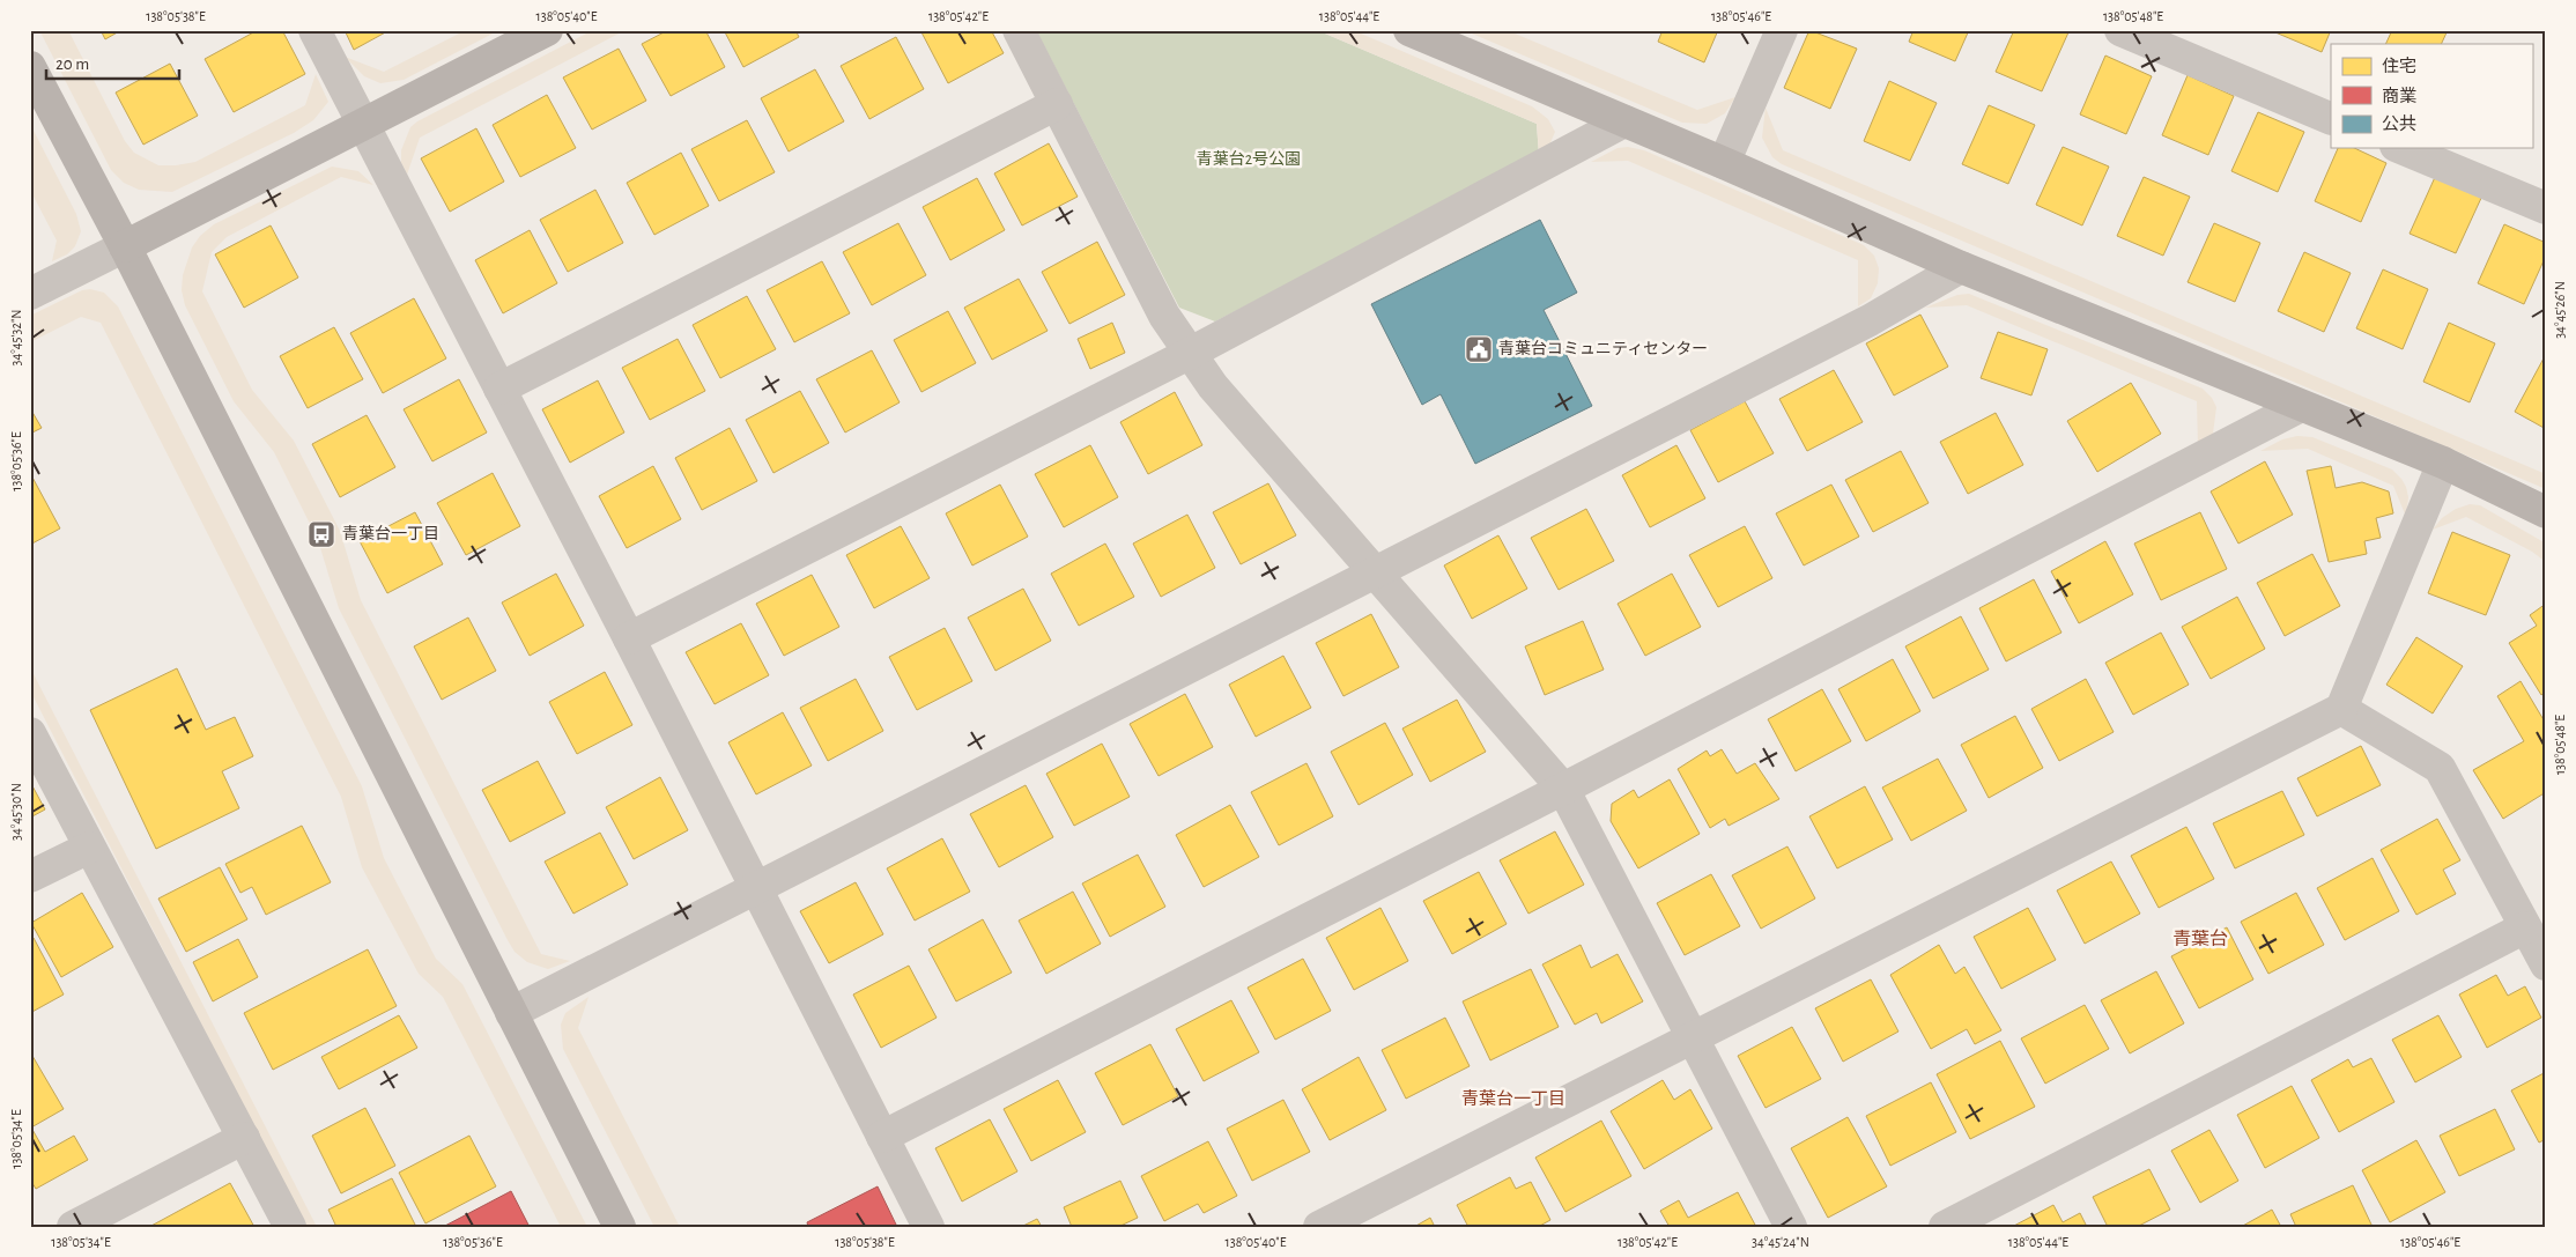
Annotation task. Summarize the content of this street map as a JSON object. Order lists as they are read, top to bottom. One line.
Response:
{"districts":["青葉台","青葉台一丁目"],"parks":["青葉台2号公園"],"places":{"public building":["青葉台コミュニティセンター"],"bus stop":["青葉台一丁目"]},"legend":["住宅","商業","公共"],"scale_bar":"20 m","coordinates":["138°05'38\"E","138°05'40\"E","138°05'42\"E","138°05'44\"E","138°05'46\"E","138°05'48\"E","34°45'26\"N","34°45'32\"N","138°05'36\"E","34°45'30\"N","138°05'34\"E","34°45'24\"N"]}
